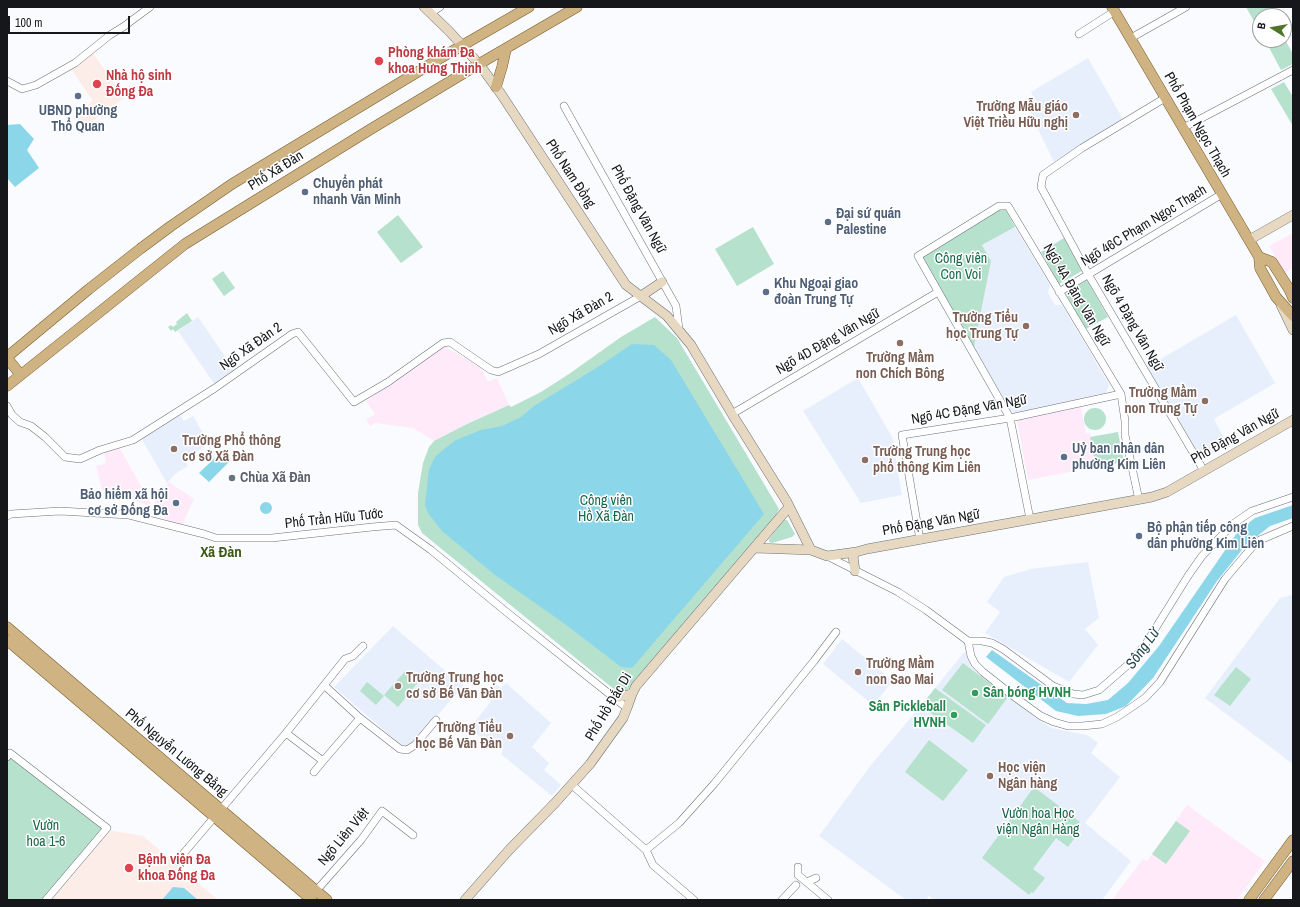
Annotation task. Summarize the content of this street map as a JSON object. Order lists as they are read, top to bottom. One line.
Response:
{"streets":{"main road":["Phố Phạm Ngọc Thạch","Phố Xã Đàn","Phố Nguyễn Lương Bằng"],"street":["Phố Nam Đồng","Phố Đặng Văn Ngữ","Ngõ 46C Phạm Ngọc Thạch","Ngõ 4A Đặng Văn Ngữ","Ngõ Xã Đàn 2","Ngõ 4 Đặng Văn Ngữ","Ngõ 4D Đặng Văn Ngữ","Ngõ 4C Đặng Văn Ngữ","Phố Trần Hữu Tước","Phố Hồ Đắc Di","Ngõ Liên Việt"]},"crossings":[["Phố Phạm Ngọc Thạch","Ngõ 46C Phạm Ngọc Thạch"],["Phố Phạm Ngọc Thạch","Ngõ 4 Đặng Văn Ngữ"],["Phố Xã Đàn","Phố Nam Đồng"],["Phố Nam Đồng","Phố Đặng Văn Ngữ"],["Phố Nam Đồng","Ngõ Xã Đàn 2"],["Phố Đặng Văn Ngữ","Ngõ 4A Đặng Văn Ngữ"],["Phố Đặng Văn Ngữ","Ngõ Xã Đàn 2"],["Phố Đặng Văn Ngữ","Ngõ 4 Đặng Văn Ngữ"],["Phố Đặng Văn Ngữ","Ngõ 4D Đặng Văn Ngữ"],["Phố Đặng Văn Ngữ","Ngõ 4C Đặng Văn Ngữ"],["Phố Đặng Văn Ngữ","Phố Hồ Đắc Di"],["Ngõ 46C Phạm Ngọc Thạch","Ngõ 4A Đặng Văn Ngữ"],["Ngõ 46C Phạm Ngọc Thạch","Ngõ 4 Đặng Văn Ngữ"],["Ngõ 4A Đặng Văn Ngữ","Ngõ 4D Đặng Văn Ngữ"],["Ngõ 4A Đặng Văn Ngữ","Ngõ 4C Đặng Văn Ngữ"],["Phố Trần Hữu Tước","Phố Hồ Đắc Di"],["Phố Nguyễn Lương Bằng","Ngõ Liên Việt"]],"districts":["Xã Đàn"],"water":["Sông Lừ"],"parks":["Công viên Con Voi","Công viên Hồ Xã Đàn","Vườn hoa Học viện Ngân Hàng","Vườn hoa 1-6"],"places":["Phòng khám Đa khoa Hưng Thịnh","Nhà hộ sinh Đống Đa","UBND phường Thổ Quan","Trường Mẫu giáo Việt Triều Hữu nghị","Chuyển phát nhanh Văn Minh","Đại sứ quán Palestine","Khu Ngoại giao đoàn Trung Tự","Trường Tiểu học Trung Tự","Trường Mầm non Chích Bông","Trường Mầm non Trung Tự","Trường Phổ thông cơ sở Xã Đàn","Uỷ ban nhân dân phường Kim Liên","Trường Trung học phổ thông Kim Liên","Chùa Xã Đàn","Bảo hiểm xã hội cơ sở Đống Đa","Bộ phận tiếp công dân phường Kim Liên","Trường Mầm non Sao Mai","Trường Trung học cơ sở Bế Văn Đàn","Sân bóng HVNH","Sân Pickleball HVNH","Trường Tiểu học Bế Văn Đàn","Học viện Ngân hàng","Bệnh viện Đa khoa Đống Đa"],"scale_bar":"100 m","north":"left"}
